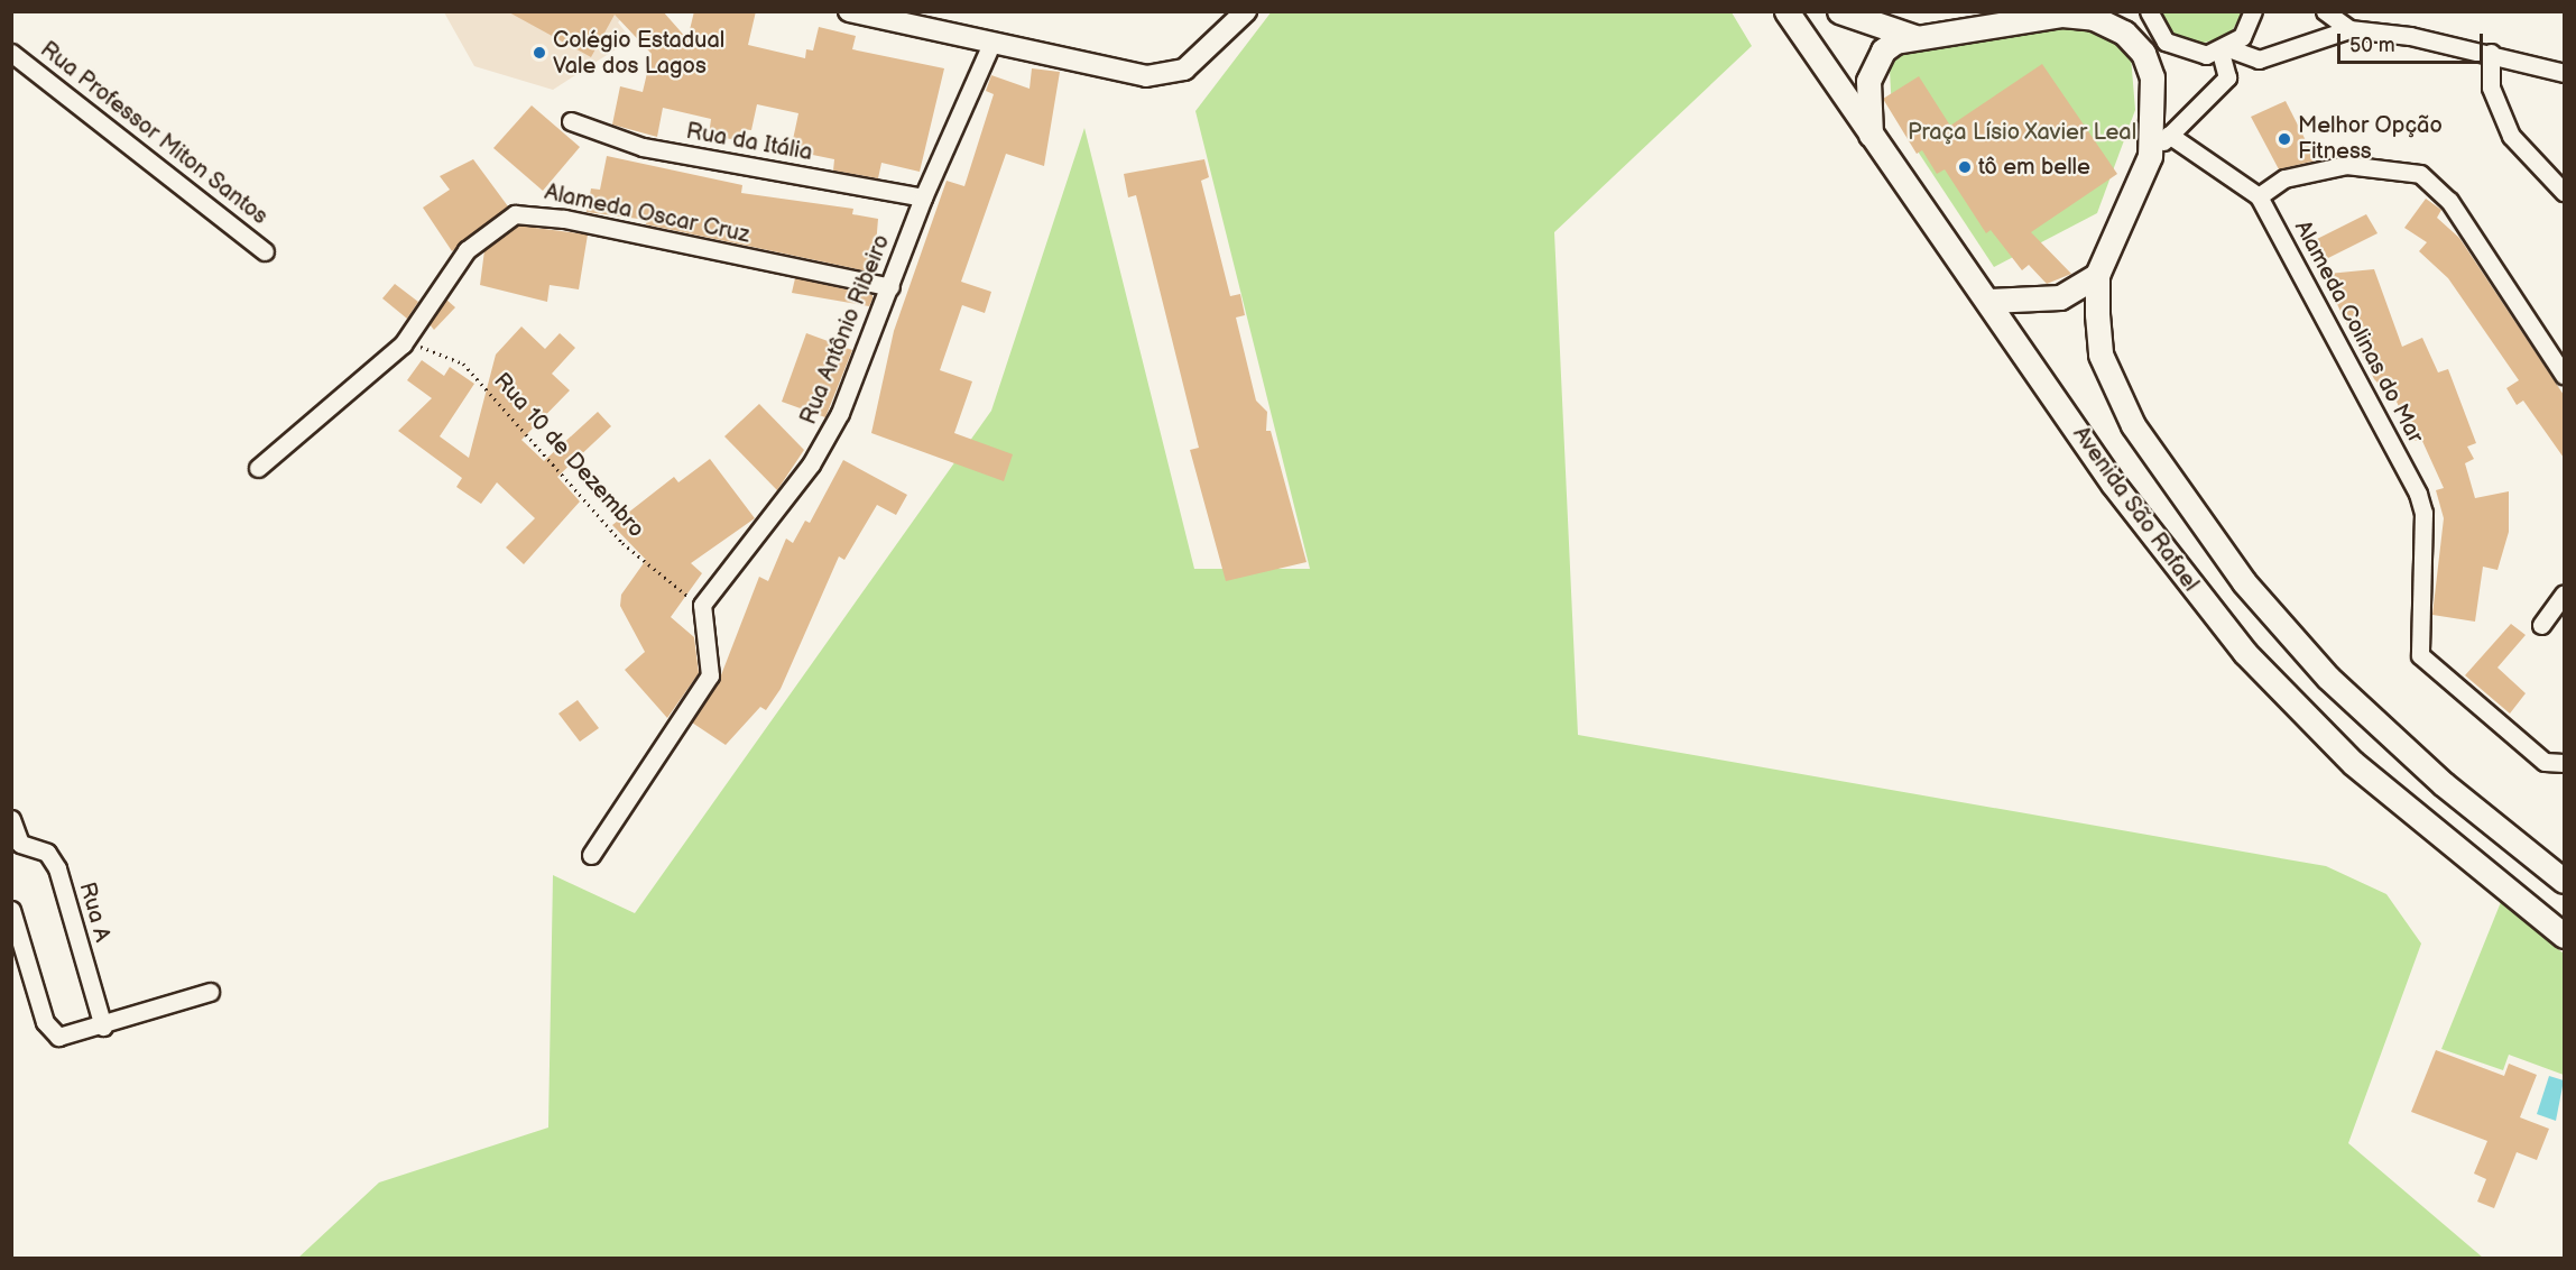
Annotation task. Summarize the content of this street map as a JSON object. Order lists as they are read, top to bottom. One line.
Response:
{"streets":{"main road":["Avenida São Rafael"],"street":["Rua Professor Miton Santos","Rua da Itália","Alameda Oscar Cruz","Rua Antônio Ribeiro","Alameda Colinas do Mar","Rua A"],"path":["Rua 10 de Dezembro"]},"crossings":[["Rua da Itália","Rua Antônio Ribeiro"],["Alameda Oscar Cruz","Rua Antônio Ribeiro"],["Alameda Oscar Cruz","Rua 10 de Dezembro"],["Rua Antônio Ribeiro","Rua 10 de Dezembro"]],"parks":["Praça Lísio Xavier Leal"],"places":["Colégio Estadual Vale dos Lagos","Melhor Opção Fitness","tô em belle"],"scale_bar":"50 m"}
